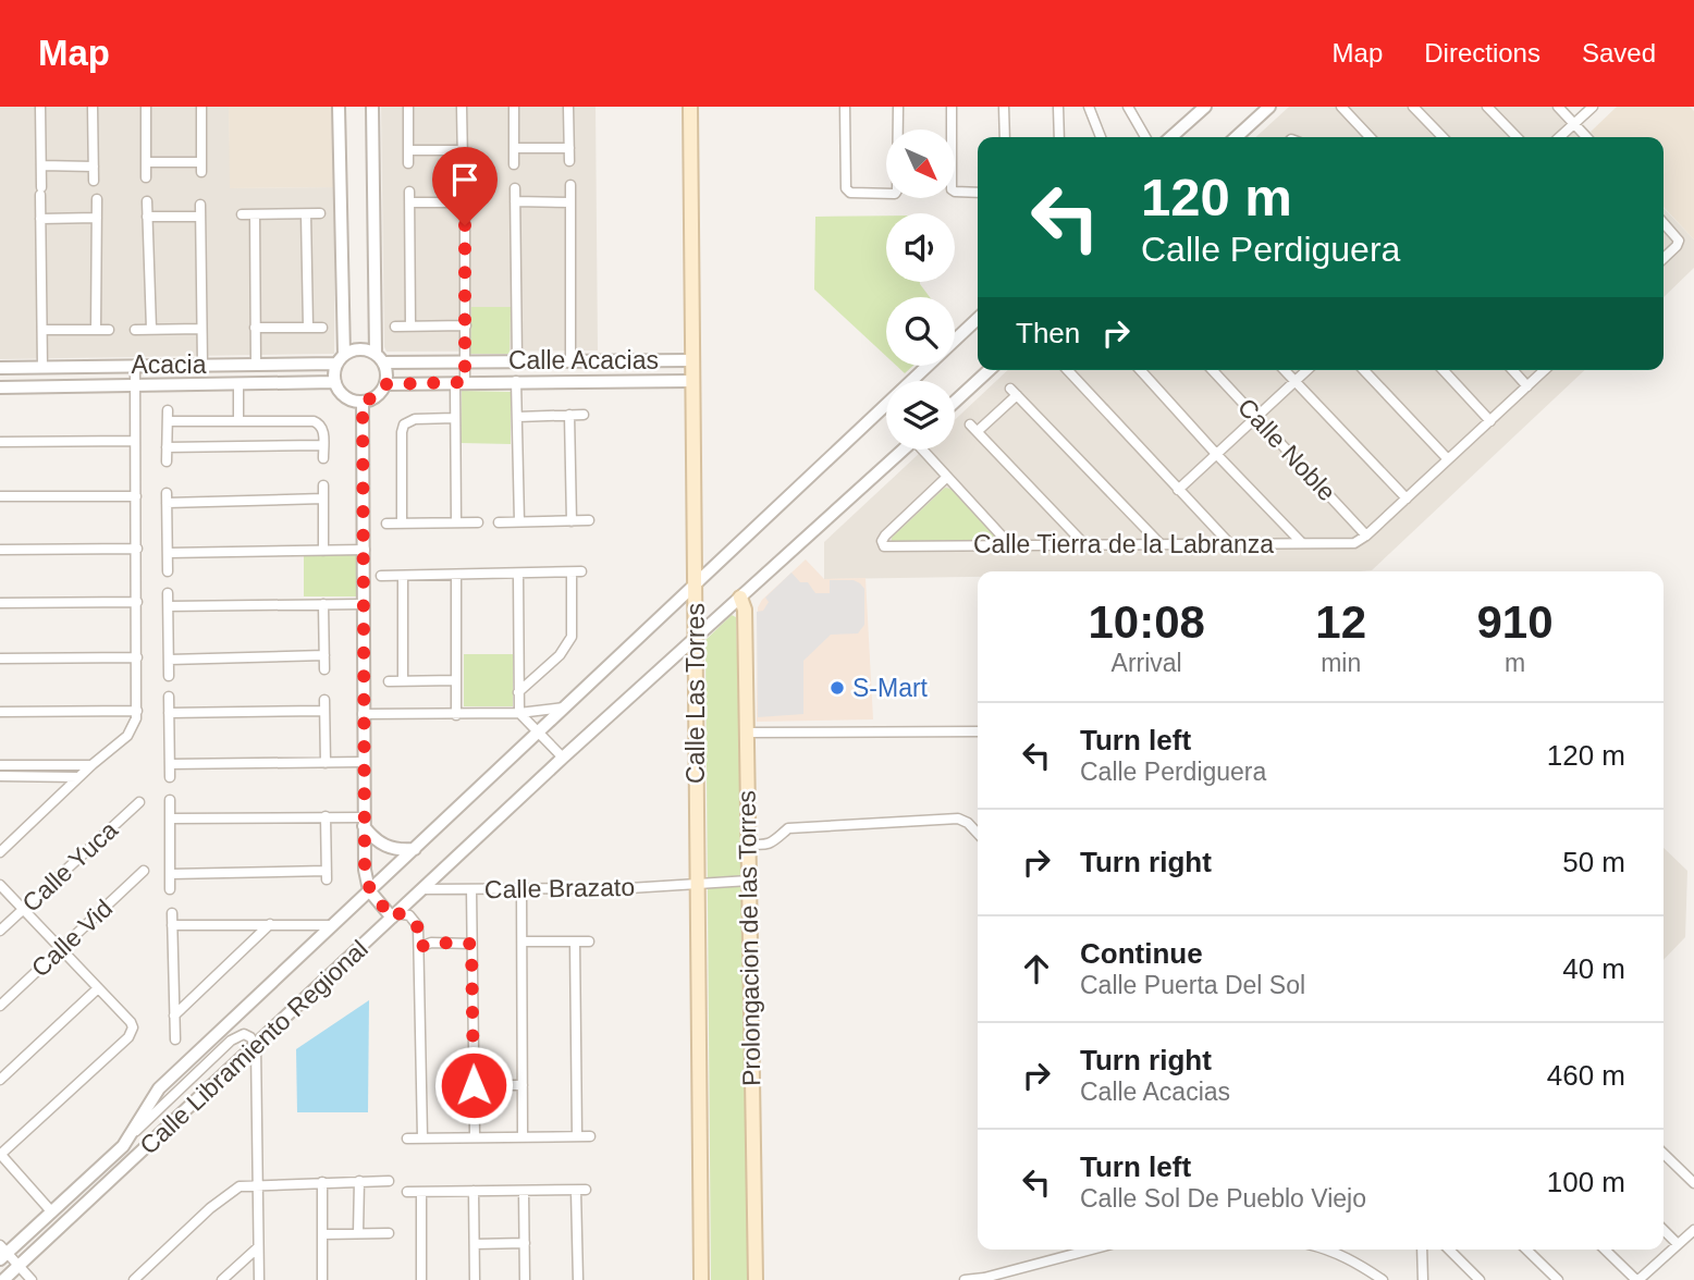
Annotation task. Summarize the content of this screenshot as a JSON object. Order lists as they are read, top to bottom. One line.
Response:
{"streets":{"main road":["Calle Las Torres","Prolongacion de las Torres"],"street":["Calle Acacias","Acacia","Calle Noble","Calle Tierra de la Labranza","Calle Yuca","Calle Brazato","Calle Vid","Calle Libramiento Regional"]},"crossings":[["Calle Acacias","Acacia"],["Calle Acacias","Calle Las Torres"],["Calle Noble","Calle Tierra de la Labranza"],["Calle Las Torres","Calle Brazato"],["Calle Las Torres","Calle Libramiento Regional"],["Calle Brazato","Prolongacion de las Torres"],["Calle Brazato","Calle Libramiento Regional"],["Prolongacion de las Torres","Calle Libramiento Regional"]],"places":["S-Mart"],"north":"bottom right","page":{"header":"Map","nav":["Map","Directions","Saved"],"turn":["120 m","Calle Perdiguera"],"then":"Then","eta":["10:08","Arrival","12","min","910","m"],"list":[{"name":"Turn left","note":"Calle Perdiguera","value":"120 m"},{"name":"Turn right","value":"50 m"},{"name":"Continue","note":"Calle Puerta Del Sol","value":"40 m"},{"name":"Turn right","note":"Calle Acacias","value":"460 m"},{"name":"Turn left","note":"Calle Sol De Pueblo Viejo","value":"100 m"}]}}
